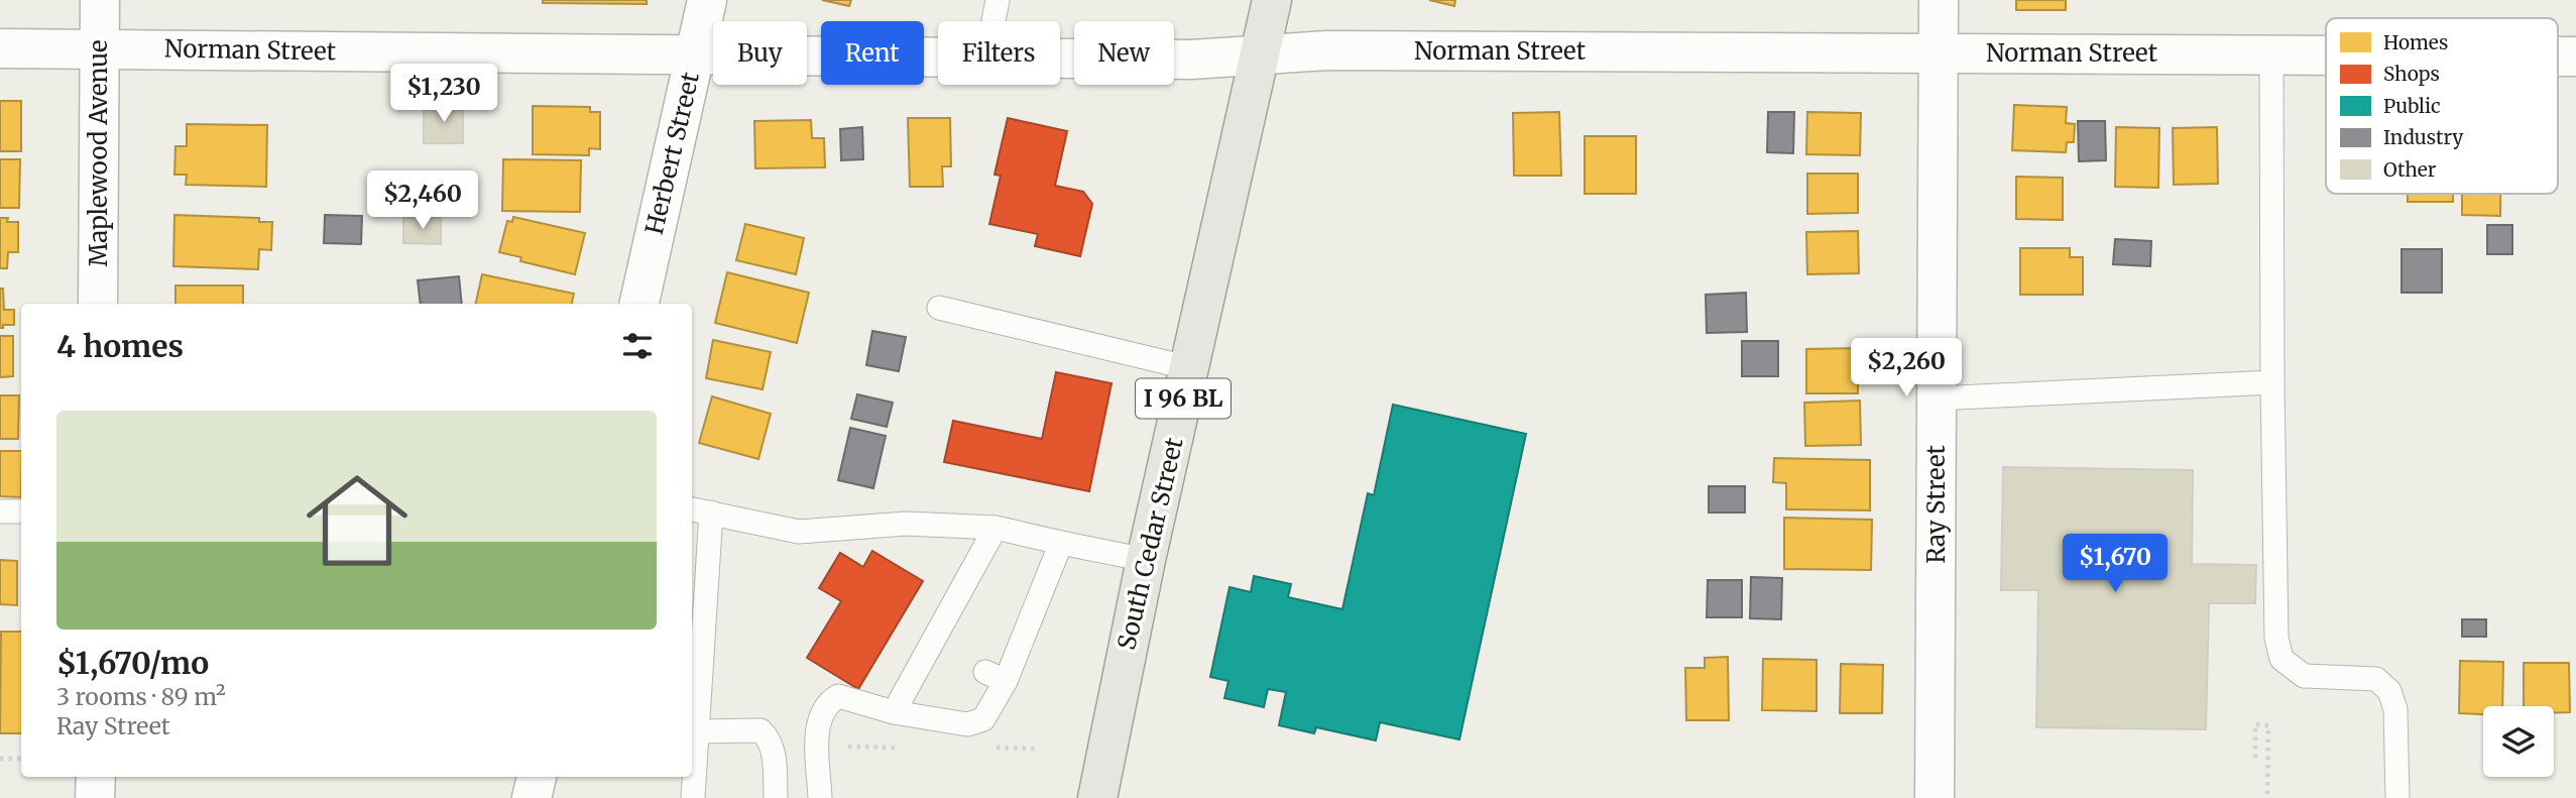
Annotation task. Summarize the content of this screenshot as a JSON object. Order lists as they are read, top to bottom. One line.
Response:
{"streets":{"main road":["I 96 BL","South Cedar Street"],"street":["Norman Street","Maplewood Avenue","Herbert Street","Ray Street"]},"crossings":[["Norman Street","Maplewood Avenue"],["Norman Street","Herbert Street"],["Norman Street","Ray Street"],["Norman Street","South Cedar Street"]],"legend":["Homes","Shops","Public","Industry","Other"],"page":{"chip":["Buy","Rent","Filters","New"],"price":["$1,230","$2,460","$2,260","$1,670"],"heading":"4 homes","list":[{"name":"$1,670/mo","note":"3 rooms · 89 m² · Ray Street"}]}}
